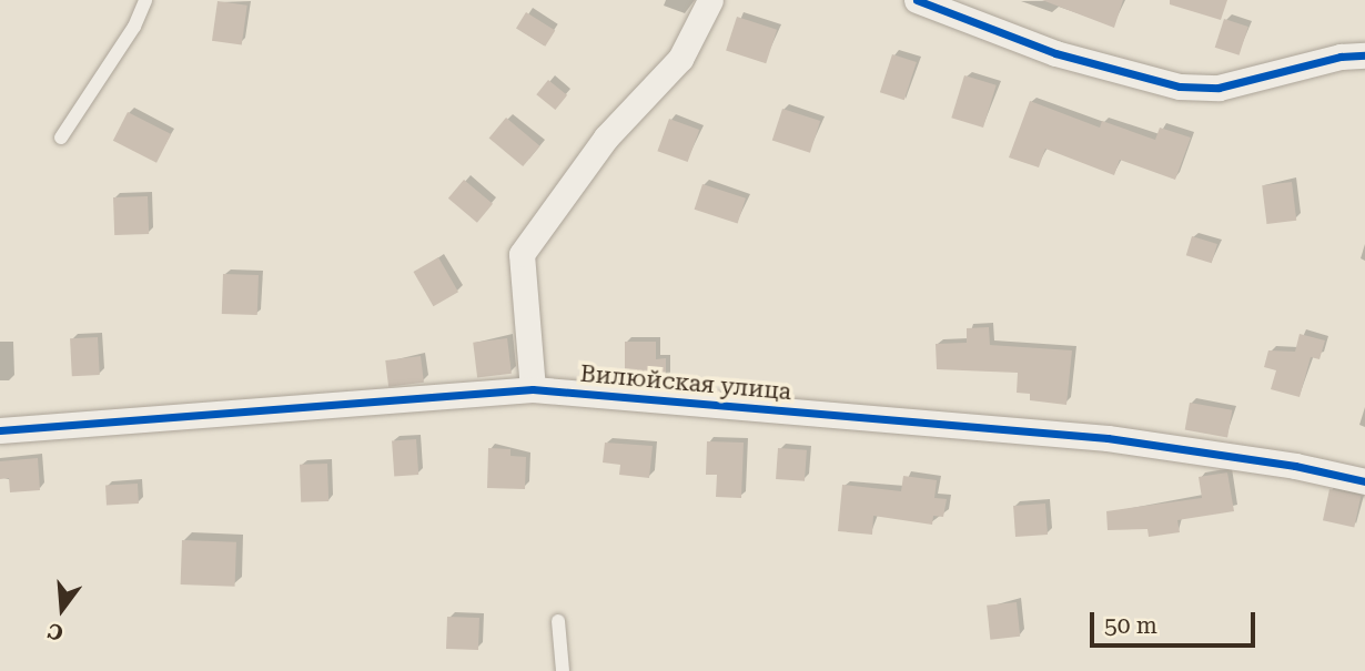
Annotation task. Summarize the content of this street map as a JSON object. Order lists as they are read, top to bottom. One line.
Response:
{"streets":{"street":["Вилюйская улица"]},"scale_bar":"50 m","north":"bottom"}
